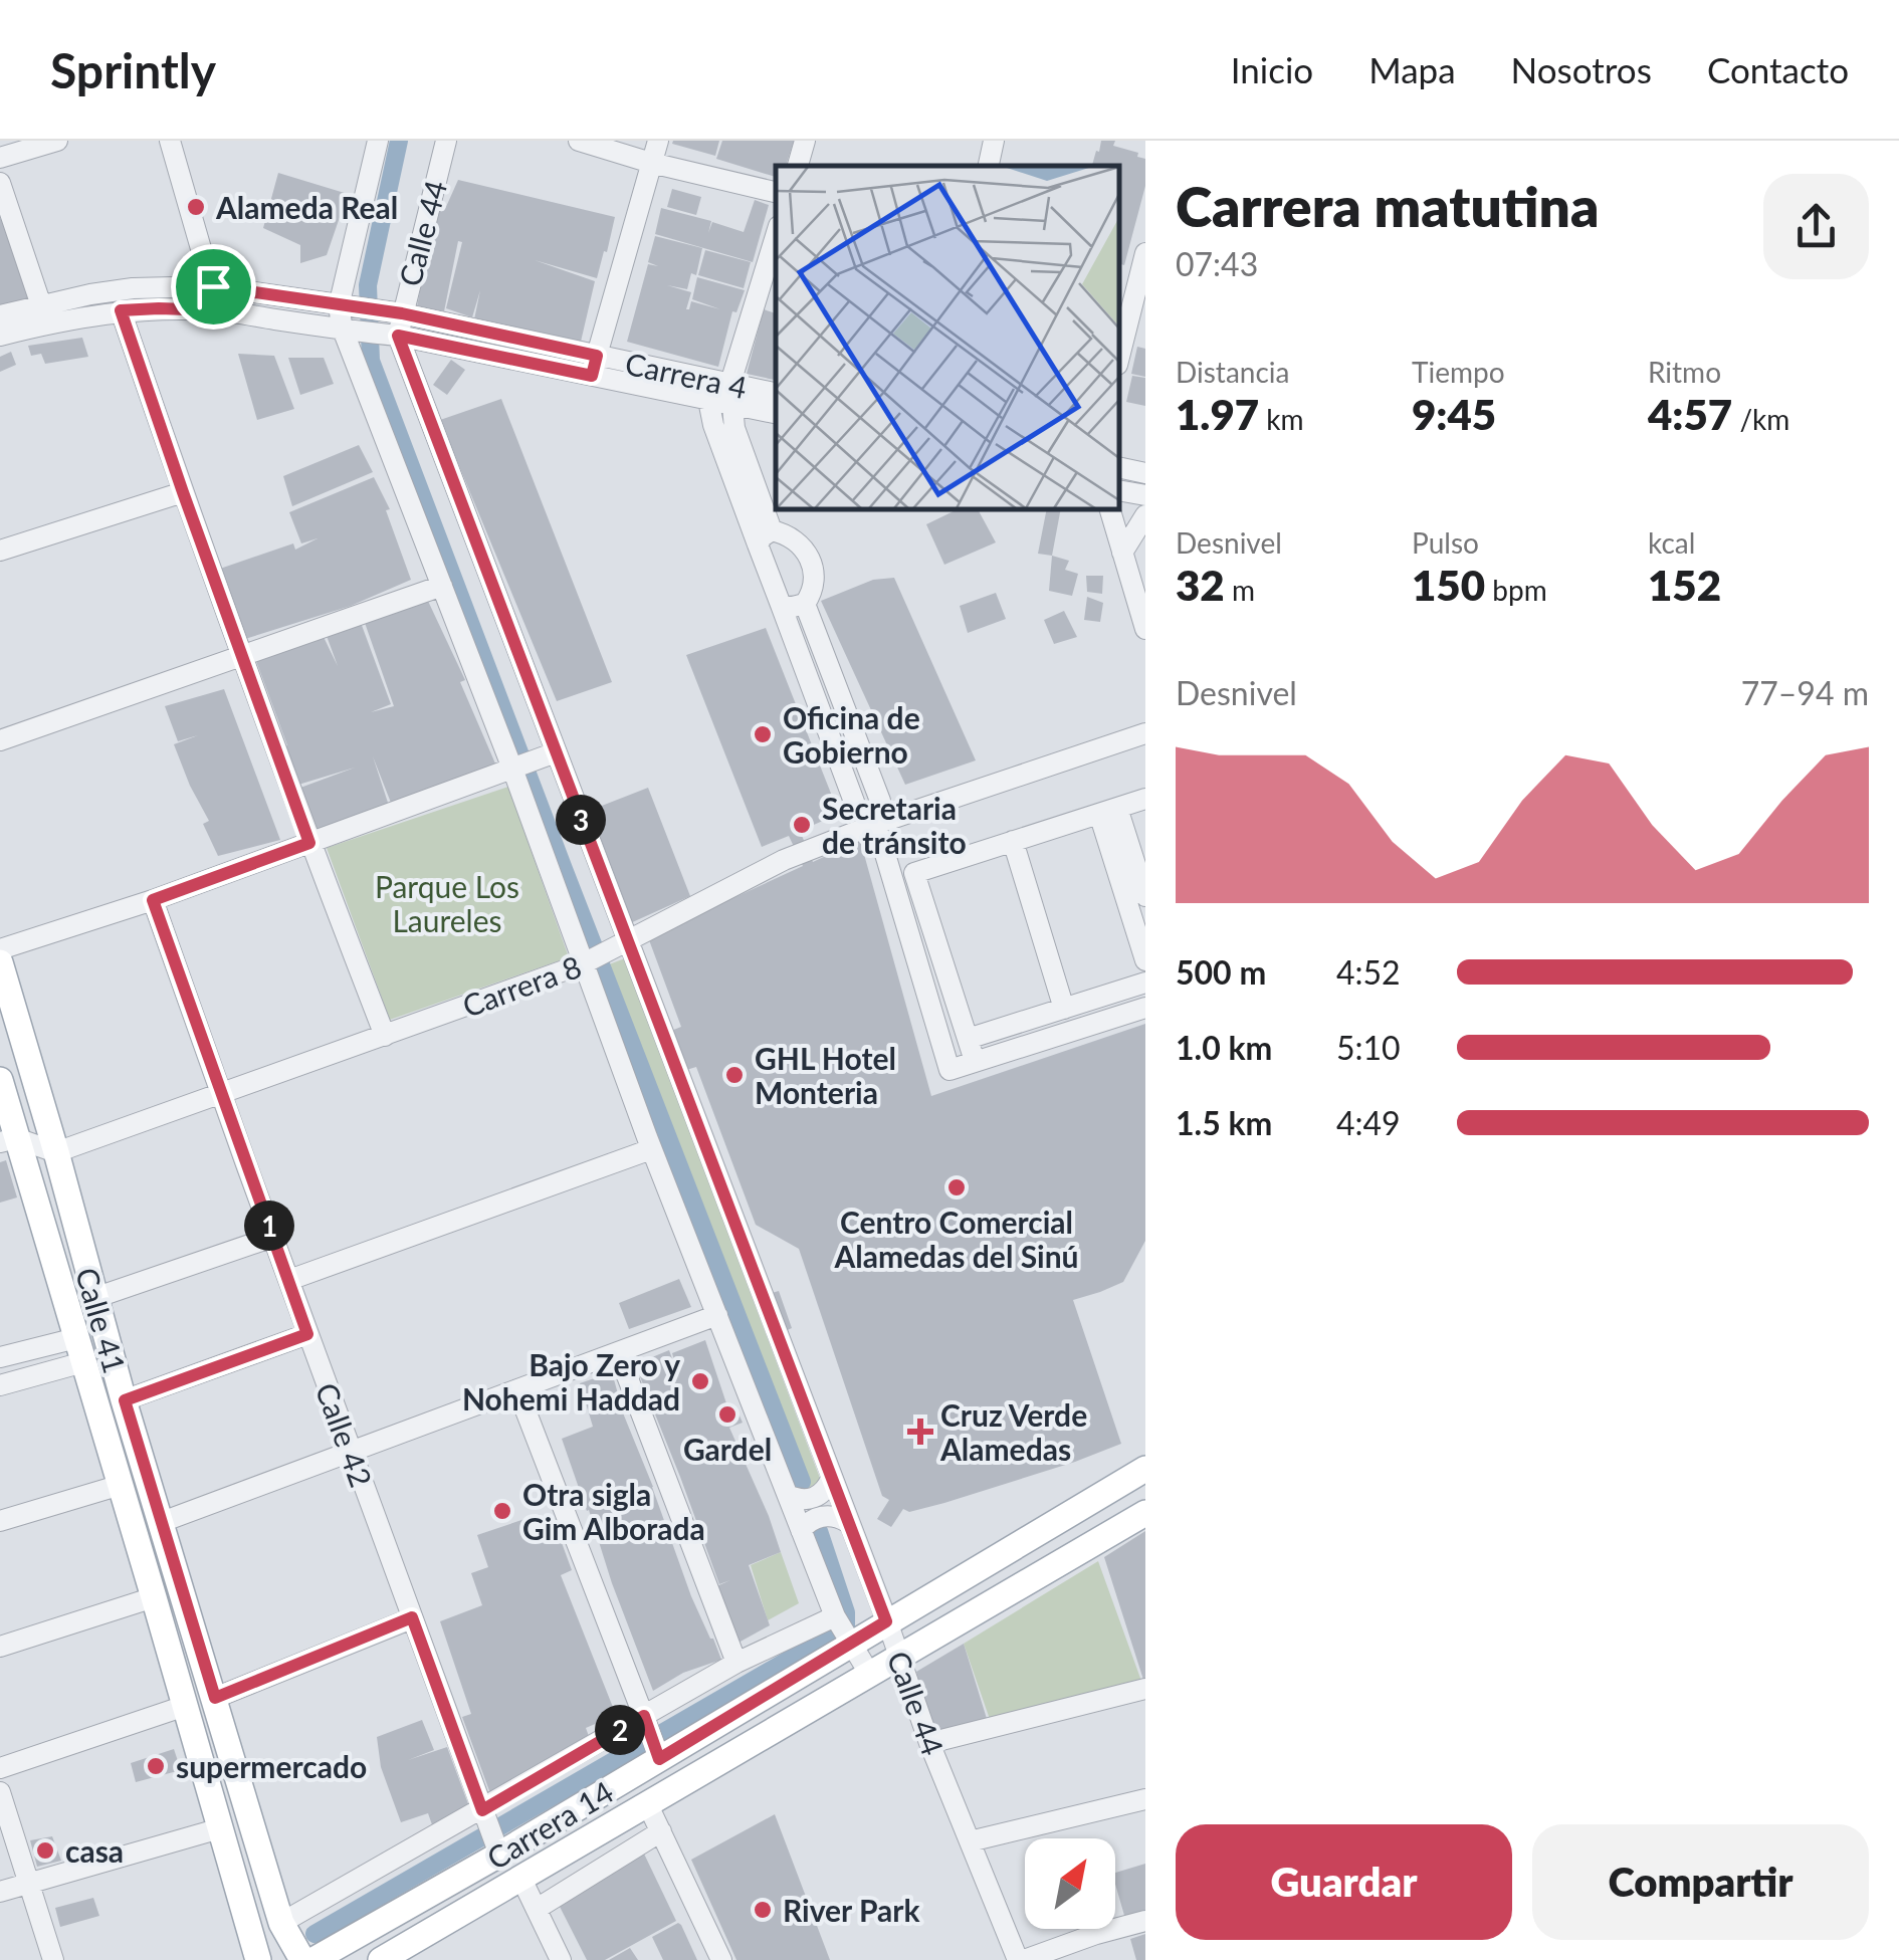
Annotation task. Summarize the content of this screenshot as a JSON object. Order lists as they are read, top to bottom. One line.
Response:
{"streets":{"main road":["Calle 41","Carrera 14"],"street":["Calle 44","Carrera 4","Carrera 8","Calle 42"]},"crossings":[["Calle 44","Carrera 4"],["Calle 44","Carrera 8"],["Calle 44","Carrera 14"],["Carrera 8","Calle 41"],["Carrera 8","Calle 42"],["Calle 42","Carrera 14"]],"parks":["Parque Los Laureles"],"places":{"other":["Alameda Real","Oficina de Gobierno","Secretaria de tránsito","GHL Hotel Monteria","Centro Comercial Alamedas del Sinú","Bajo Zero y Nohemi Haddad","Gardel","Otra sigla Gim Alborada","supermercado","casa","River Park"],"health":["Cruz Verde Alamedas"]},"north":"top right","page":{"header":"Sprintly","nav":["Inicio","Mapa","Nosotros","Contacto"],"heading":["Carrera matutina","07:43"],"stats":[["Distancia","1.97 km"],["Tiempo","9:45"],["Ritmo","4:57 /km"],["Desnivel","32 m"],["Pulso","150 bpm"],["kcal","152"]],"chart":["Desnivel","77–94 m"],"pins":["3","1","2"],"list":[{"name":"500 m","note":"4:52"},{"name":"1.0 km","note":"5:10"},{"name":"1.5 km","note":"4:49"}],"buttons":["Guardar","Compartir"]}}
